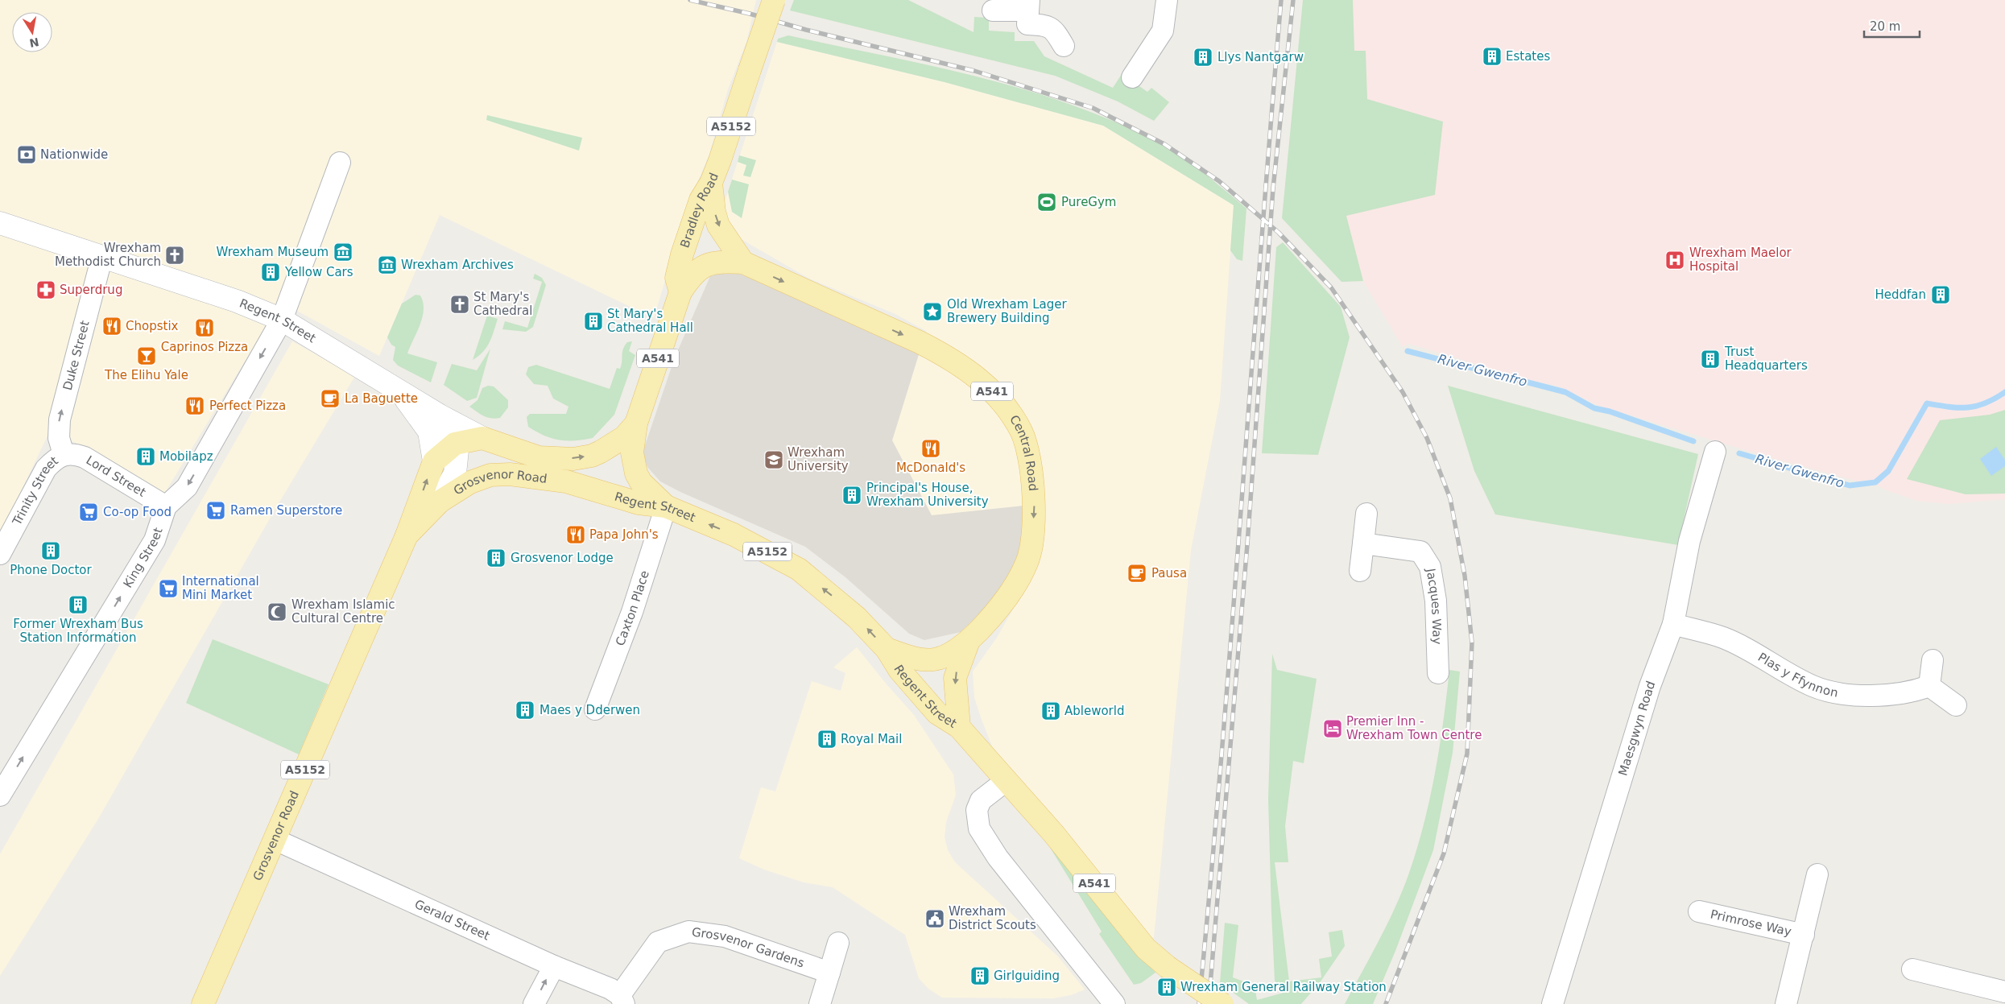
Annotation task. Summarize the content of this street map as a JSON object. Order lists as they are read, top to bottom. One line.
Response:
{"streets":{"main road":["A5152","Bradley Road","Regent Street","A541","Central Road","Grosvenor Road"],"street":["Duke Street","Lord Street","Trinity Street","King Street","Jacques Way","Caxton Place","Plas y Ffynnon","Maesgwyn Road","Gerald Street","Primrose Way","Grosvenor Gardens"]},"crossings":[["Bradley Road","Regent Street"],["Bradley Road","Central Road"],["Bradley Road","Caxton Place"],["Regent Street","Duke Street"],["Regent Street","Central Road"],["Regent Street","Grosvenor Road"],["Regent Street","King Street"],["Regent Street","Caxton Place"],["Duke Street","Lord Street"],["Duke Street","Trinity Street"],["Lord Street","Trinity Street"],["Lord Street","King Street"],["Grosvenor Road","Gerald Street"],["Plas y Ffynnon","Maesgwyn Road"],["Gerald Street","Grosvenor Gardens"]],"one_way":["Duke Street"],"water":["River Gwenfro"],"places":{"building":["Estates","Llys Nantgarw","Yellow Cars","Heddfan","St Mary's Cathedral Hall","Trust Headquarters","Mobilapz","Principal's House, Wrexham University","Phone Doctor","Grosvenor Lodge","Former Wrexham Bus Station Information","Maes y Dderwen","Ableworld","Royal Mail","Girlguiding","Wrexham General Railway Station"],"bank":["Nationwide"],"sports":["PureGym"],"museum":["Wrexham Museum","Wrexham Archives"],"church":["Wrexham Methodist Church","St Mary's Cathedral"],"hospital":["Wrexham Maelor Hospital"],"pharmacy":["Superdrug"],"place":["Old Wrexham Lager Brewery Building"],"restaurant":["Chopstix","Caprinos Pizza","Perfect Pizza","McDonald's","Papa John's"],"bar":["The Elihu Yale"],"cafe":["La Baguette","Pausa"],"school or university":["Wrexham University"],"supermarket":["Ramen Superstore","Co-op Food","International Mini Market"],"mosque":["Wrexham Islamic Cultural Centre"],"hotel":["Premier Inn - Wrexham Town Centre"],"public building":["Wrexham District Scouts"]},"scale_bar":"20 m","north":"bottom"}
